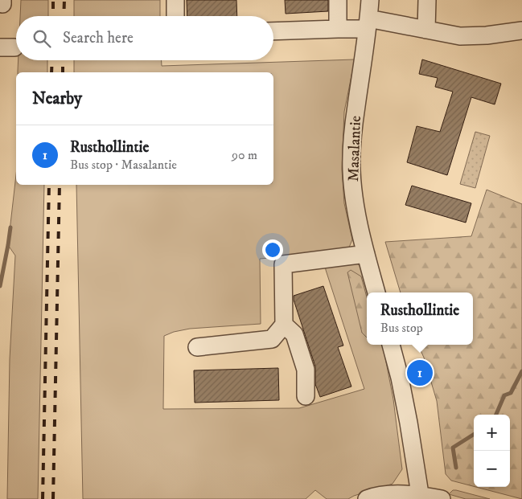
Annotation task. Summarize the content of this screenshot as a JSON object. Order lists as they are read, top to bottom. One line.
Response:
{"streets":{"street":["Masalantie"]},"page":{"search":"Search here","heading":"Nearby","list":[{"mark":"1","name":"Rusthollintie","note":"Bus stop · Masalantie","value":"90 m"}],"popup":["Rusthollintie","Bus stop"],"pins":"1","map_buttons":["+","−"]}}
